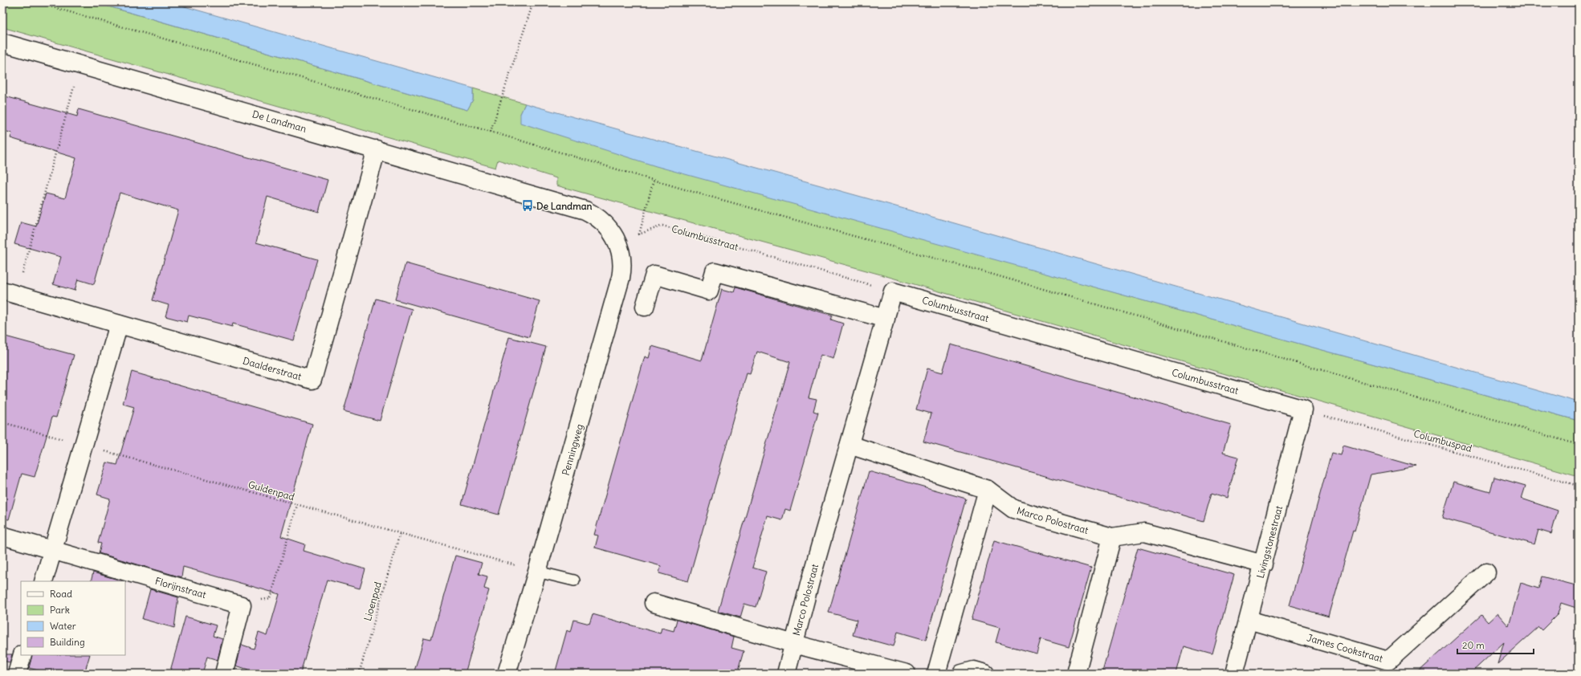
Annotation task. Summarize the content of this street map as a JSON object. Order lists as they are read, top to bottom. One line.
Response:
{"streets":{"street":["De Landman","Columbusstraat","Daalderstraat","Penningweg","Marco Polostraat","Livingstonestraat","Florijnstraat","James Cookstraat"],"path":["Columbuspad","Guldenpad","Lioenpad"]},"crossings":[["De Landman","Daalderstraat"],["De Landman","Penningweg"],["Columbusstraat","Columbuspad"],["Columbusstraat","Marco Polostraat"],["Columbusstraat","Livingstonestraat"],["Columbuspad","Livingstonestraat"],["Penningweg","Guldenpad"],["Guldenpad","Lioenpad"],["Marco Polostraat","Livingstonestraat"],["Livingstonestraat","James Cookstraat"]],"places":{"bus stop":["De Landman"]},"legend":["Road","Park","Water","Building"],"scale_bar":"20 m"}
